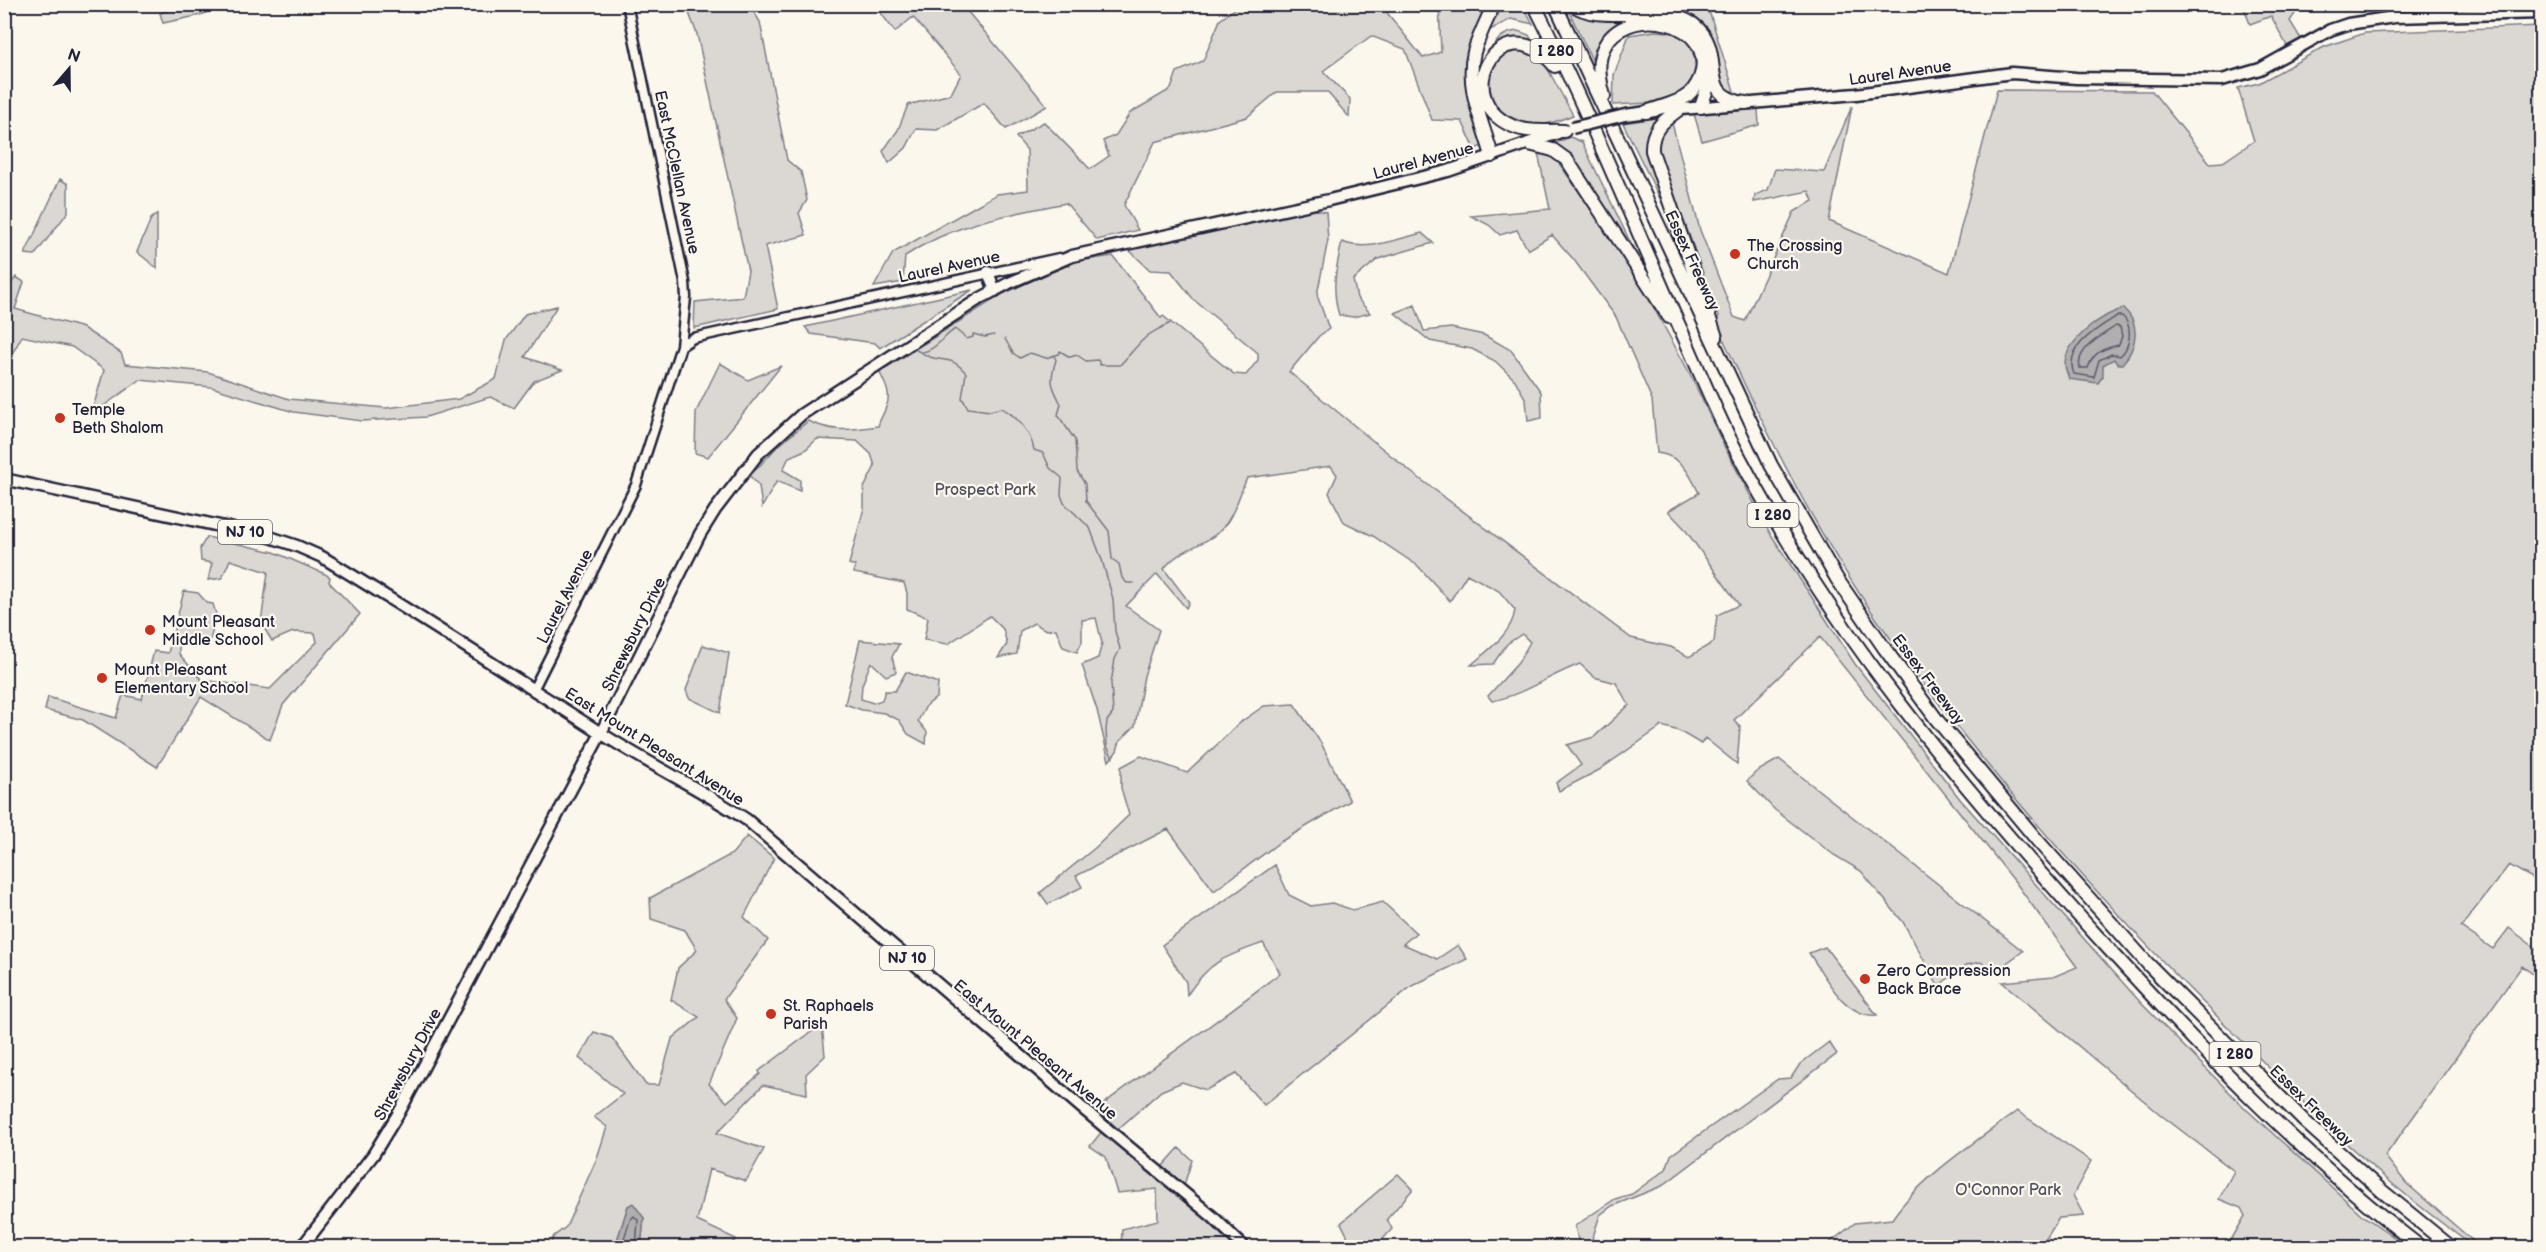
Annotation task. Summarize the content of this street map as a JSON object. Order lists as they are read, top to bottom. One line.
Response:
{"streets":{"highway":["I 280","Essex Freeway"],"main road":["Laurel Avenue","NJ 10","Shrewsbury Drive","East Mount Pleasant Avenue"],"street":["East McClellan Avenue"]},"crossings":[["Laurel Avenue","East McClellan Avenue"],["Laurel Avenue","Shrewsbury Drive"],["Laurel Avenue","East Mount Pleasant Avenue"],["Shrewsbury Drive","East Mount Pleasant Avenue"]],"parks":["Prospect Park","O'Connor Park"],"places":["The Crossing Church","Temple Beth Shalom","Mount Pleasant Middle School","Mount Pleasant Elementary School","Zero Compression Back Brace","St. Raphaels Parish"],"north":"top"}
